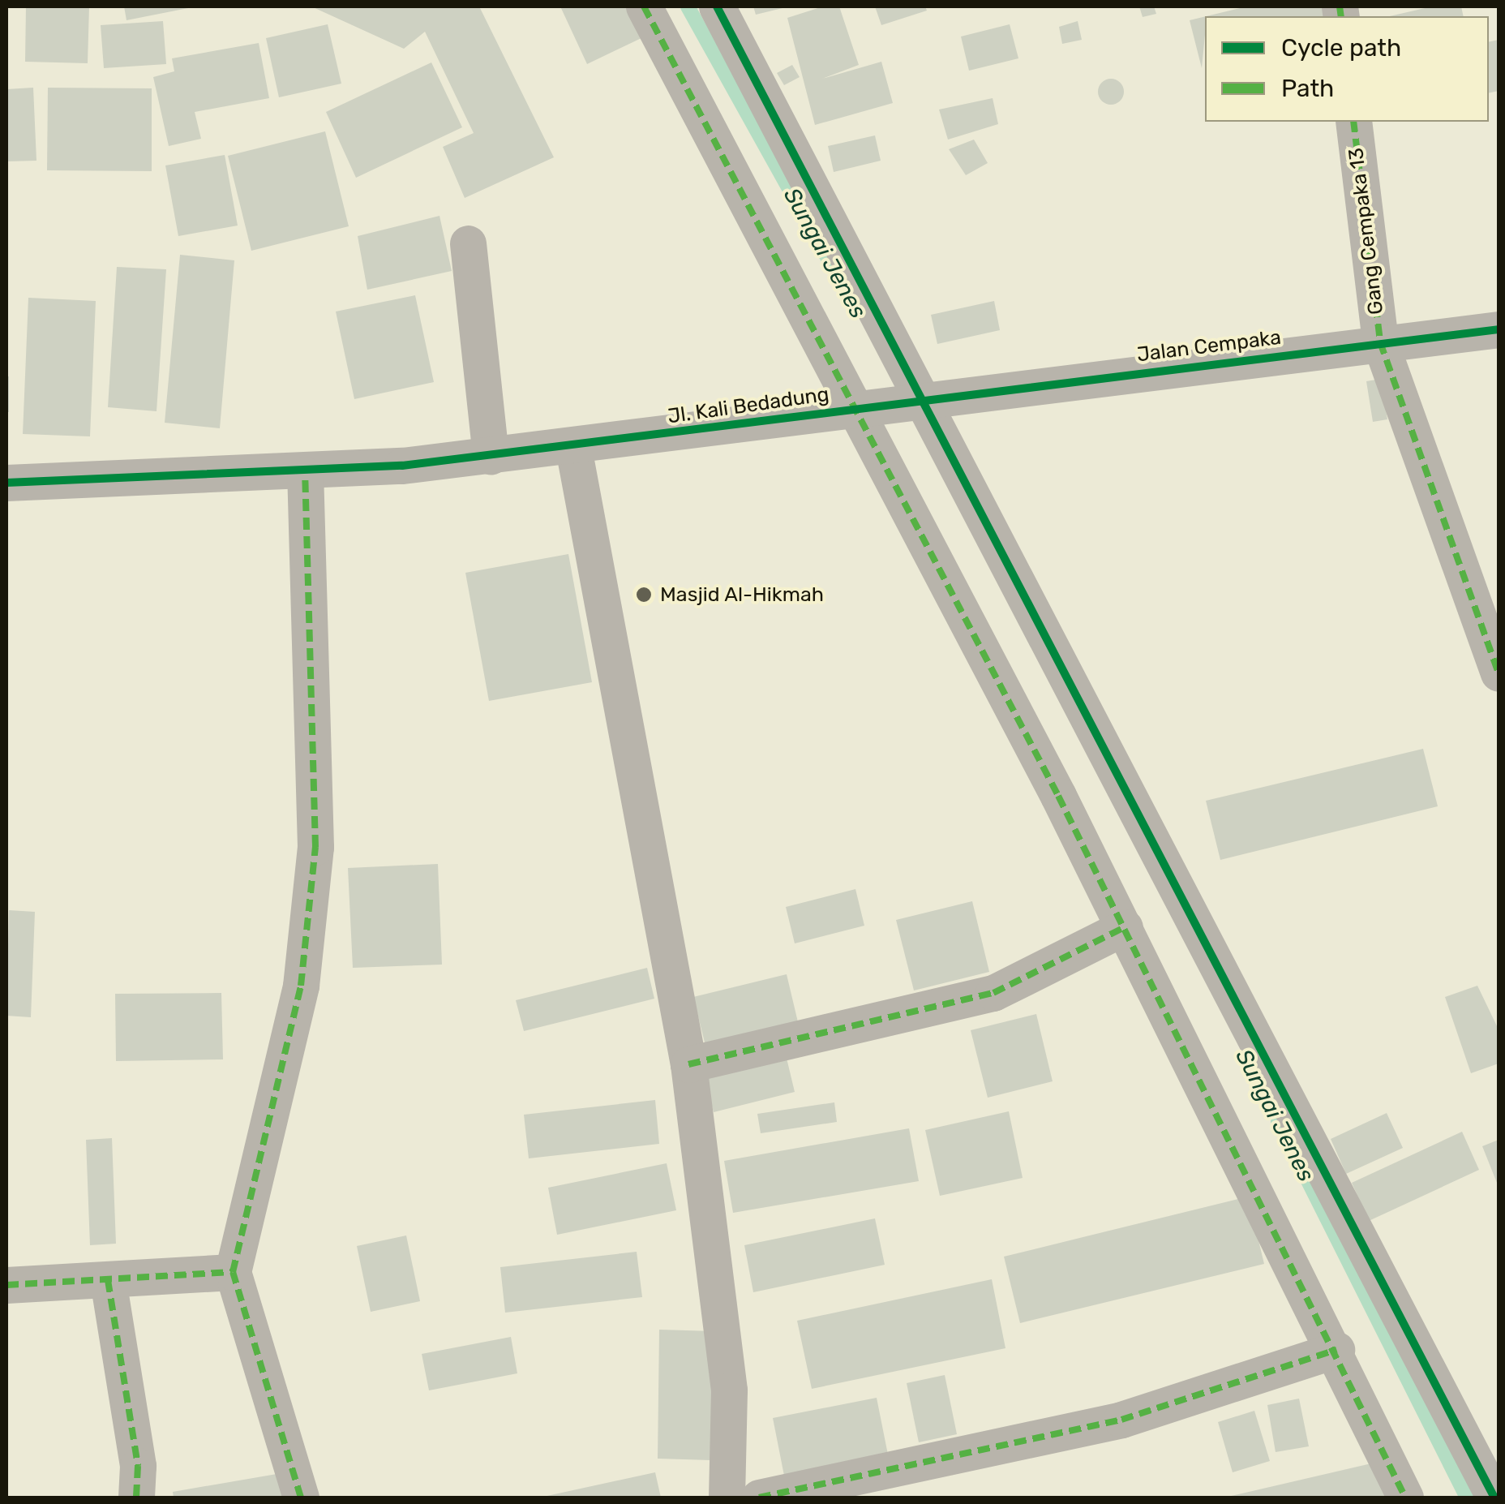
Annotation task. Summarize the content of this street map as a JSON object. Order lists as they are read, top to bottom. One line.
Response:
{"streets":{"street":["Gang Cempaka 13","Jalan Cempaka","Jl. Kali Bedadung"]},"crossings":[["Gang Cempaka 13","Jalan Cempaka"],["Jalan Cempaka","Jl. Kali Bedadung"]],"water":["Sungai Jenes"],"places":["Masjid Al-Hikmah"],"legend":["Cycle path","Path"]}
